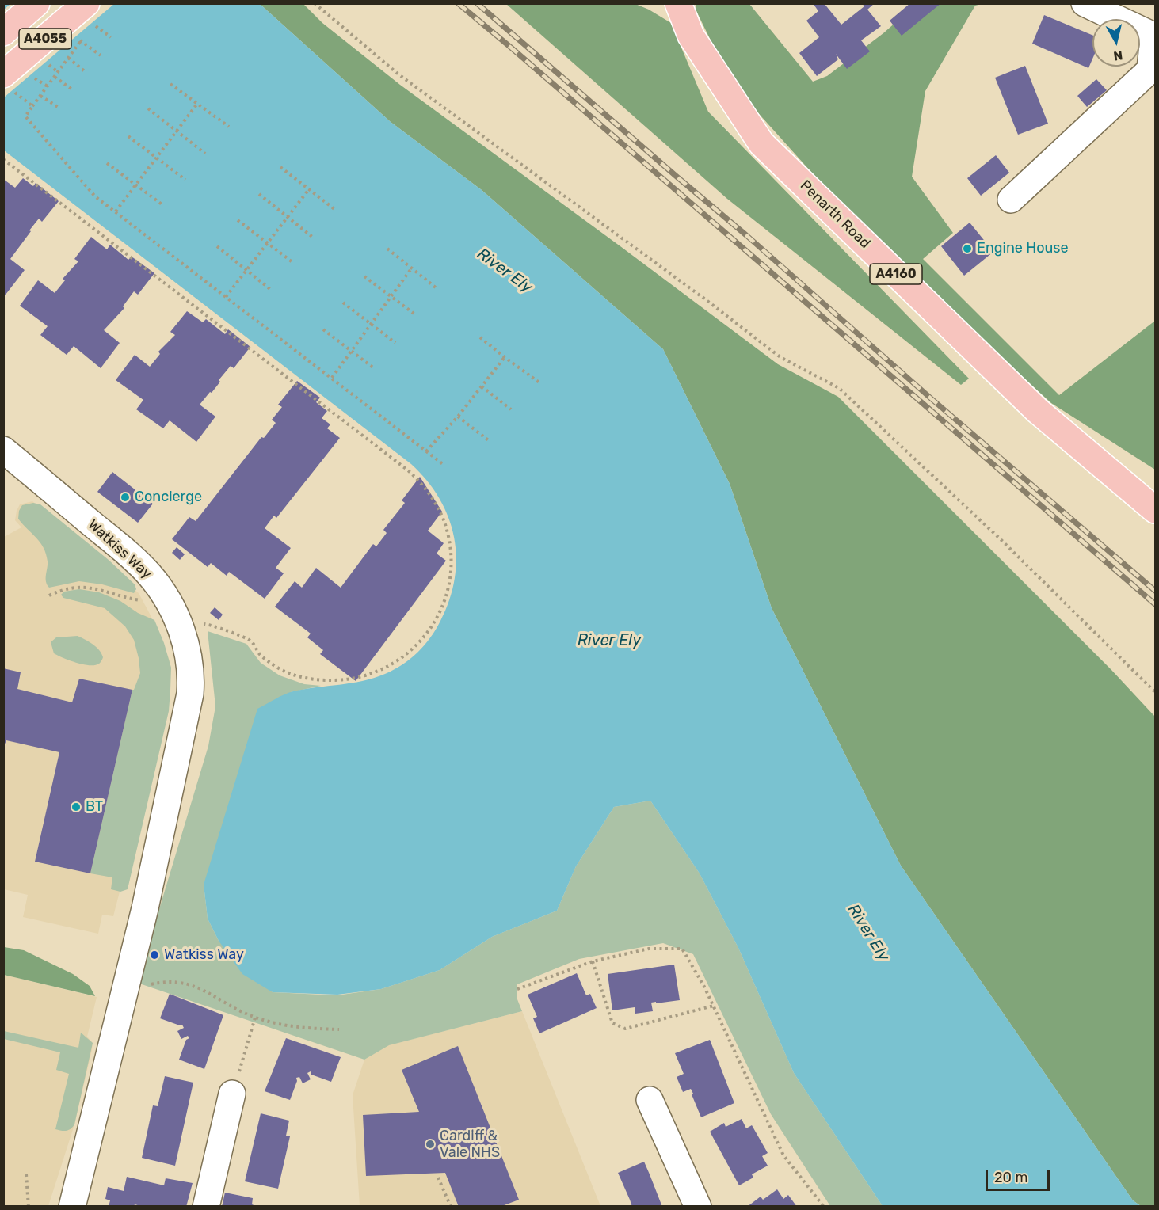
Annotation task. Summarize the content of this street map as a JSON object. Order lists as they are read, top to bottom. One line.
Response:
{"streets":{"main road":["A4055","Penarth Road","A4160"],"street":["Watkiss Way"]},"water":["River Ely"],"places":["Engine House","Concierge","BT","Watkiss Way","Cardiff & Vale NHS"],"scale_bar":"20 m","north":"bottom"}
